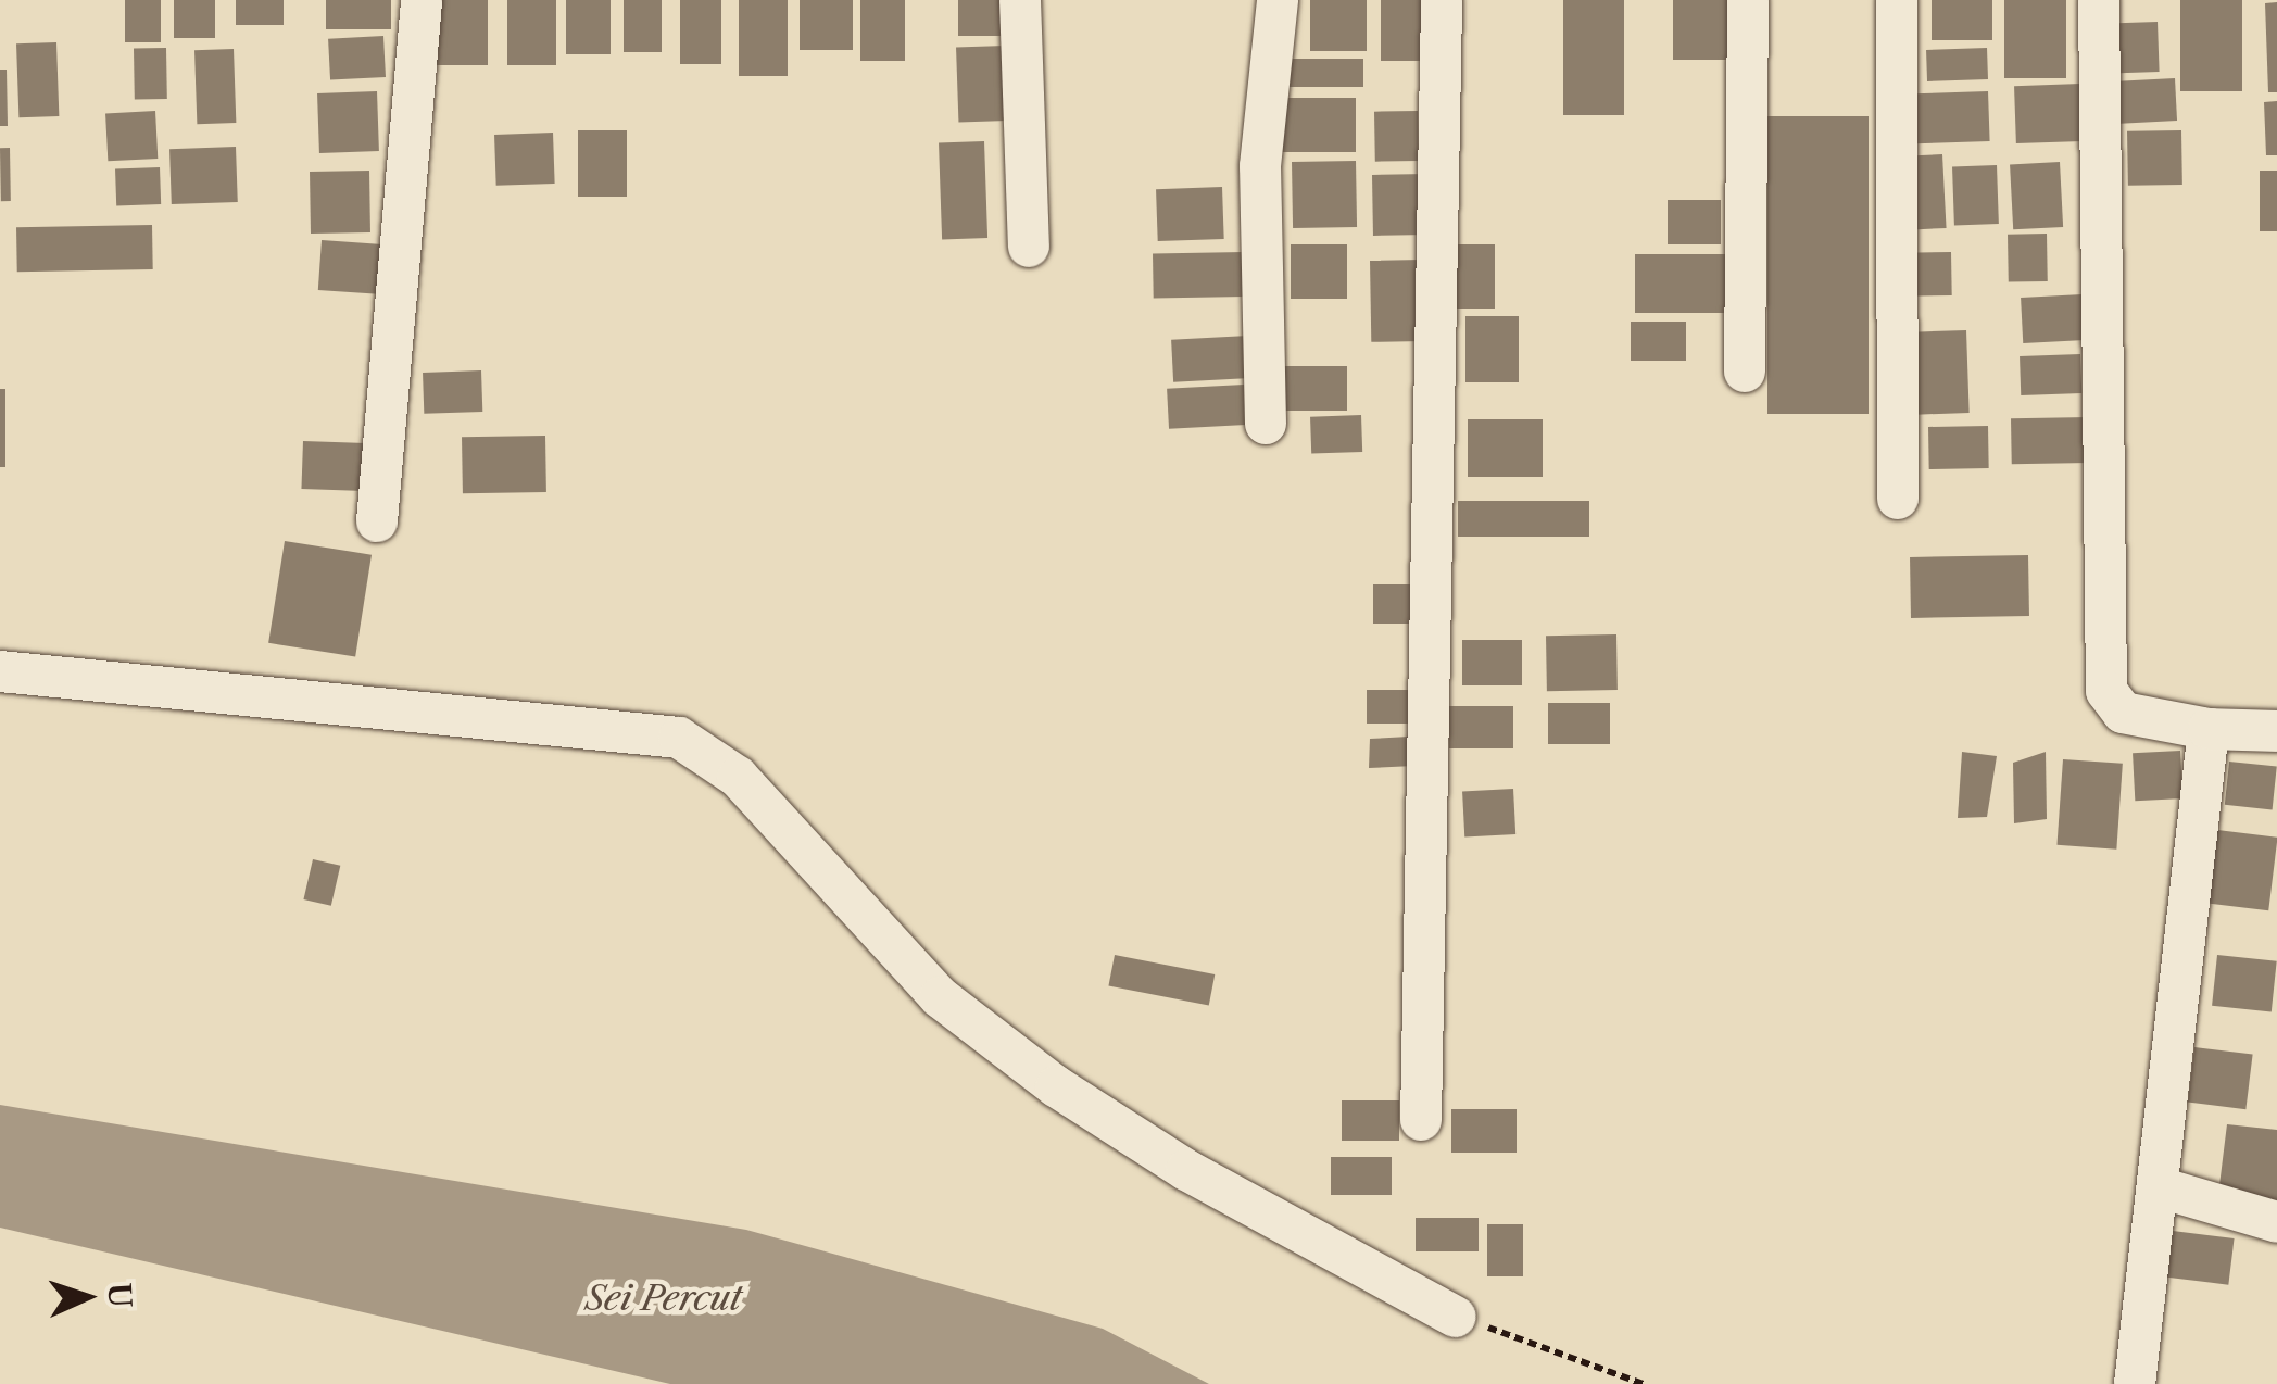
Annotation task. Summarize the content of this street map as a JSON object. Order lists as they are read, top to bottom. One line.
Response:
{"water":["Sei Percut"],"north":"right"}
